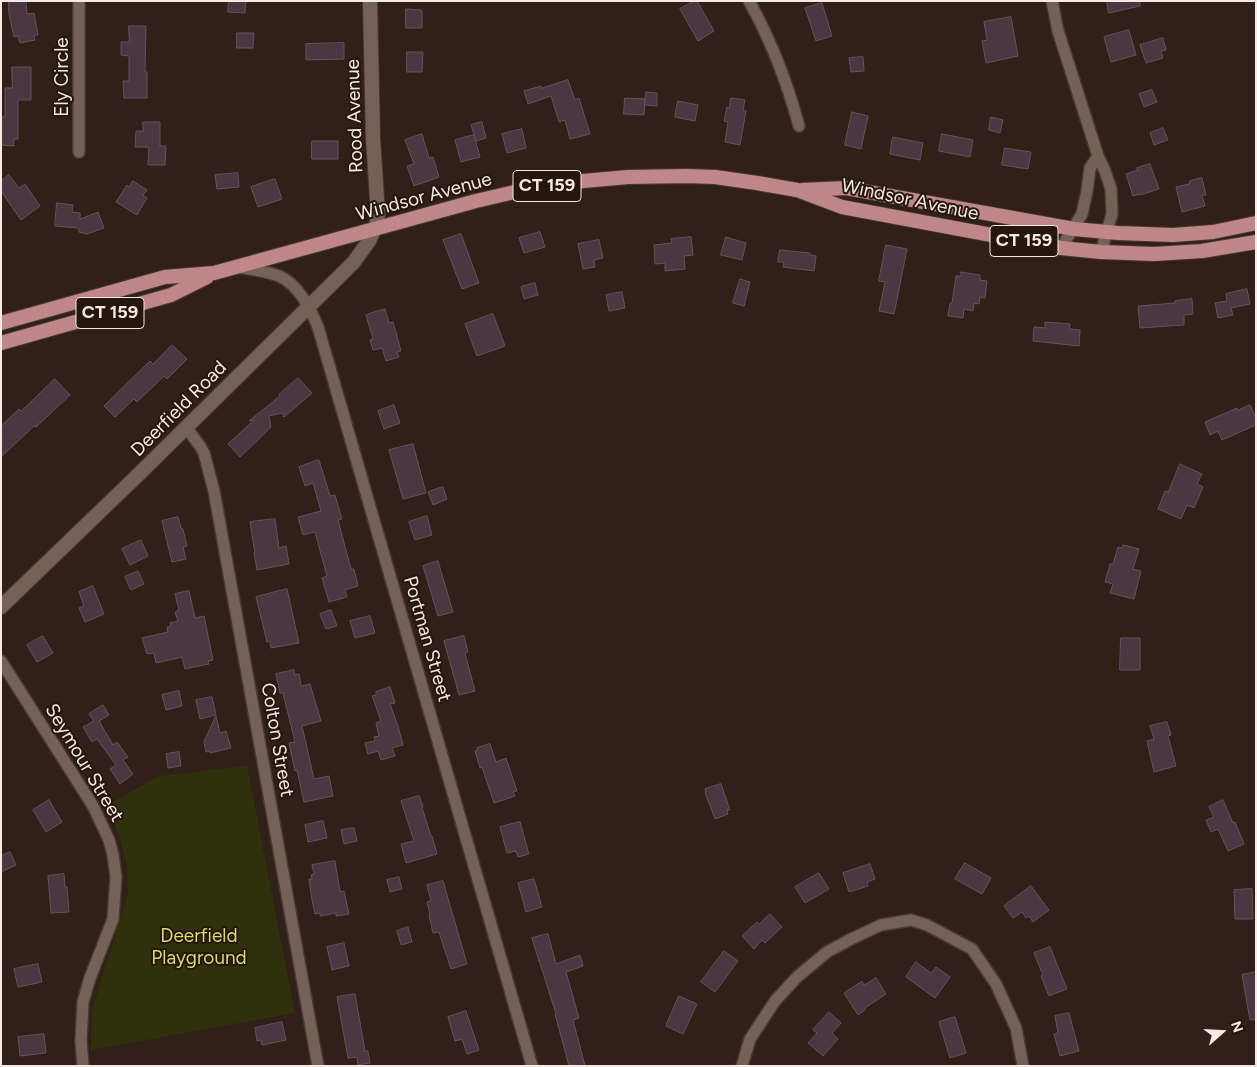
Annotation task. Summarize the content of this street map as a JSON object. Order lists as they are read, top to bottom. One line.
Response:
{"streets":{"main road":["CT 159","Windsor Avenue"],"street":["Ely Circle","Rood Avenue","Deerfield Road","Portman Street","Colton Street","Seymour Street"]},"crossings":[["Rood Avenue","Windsor Avenue"],["Rood Avenue","Deerfield Road"],["Windsor Avenue","Deerfield Road"],["Windsor Avenue","Portman Street"],["Deerfield Road","Portman Street"],["Deerfield Road","Colton Street"]],"parks":["Deerfield Playground"],"north":"right"}
